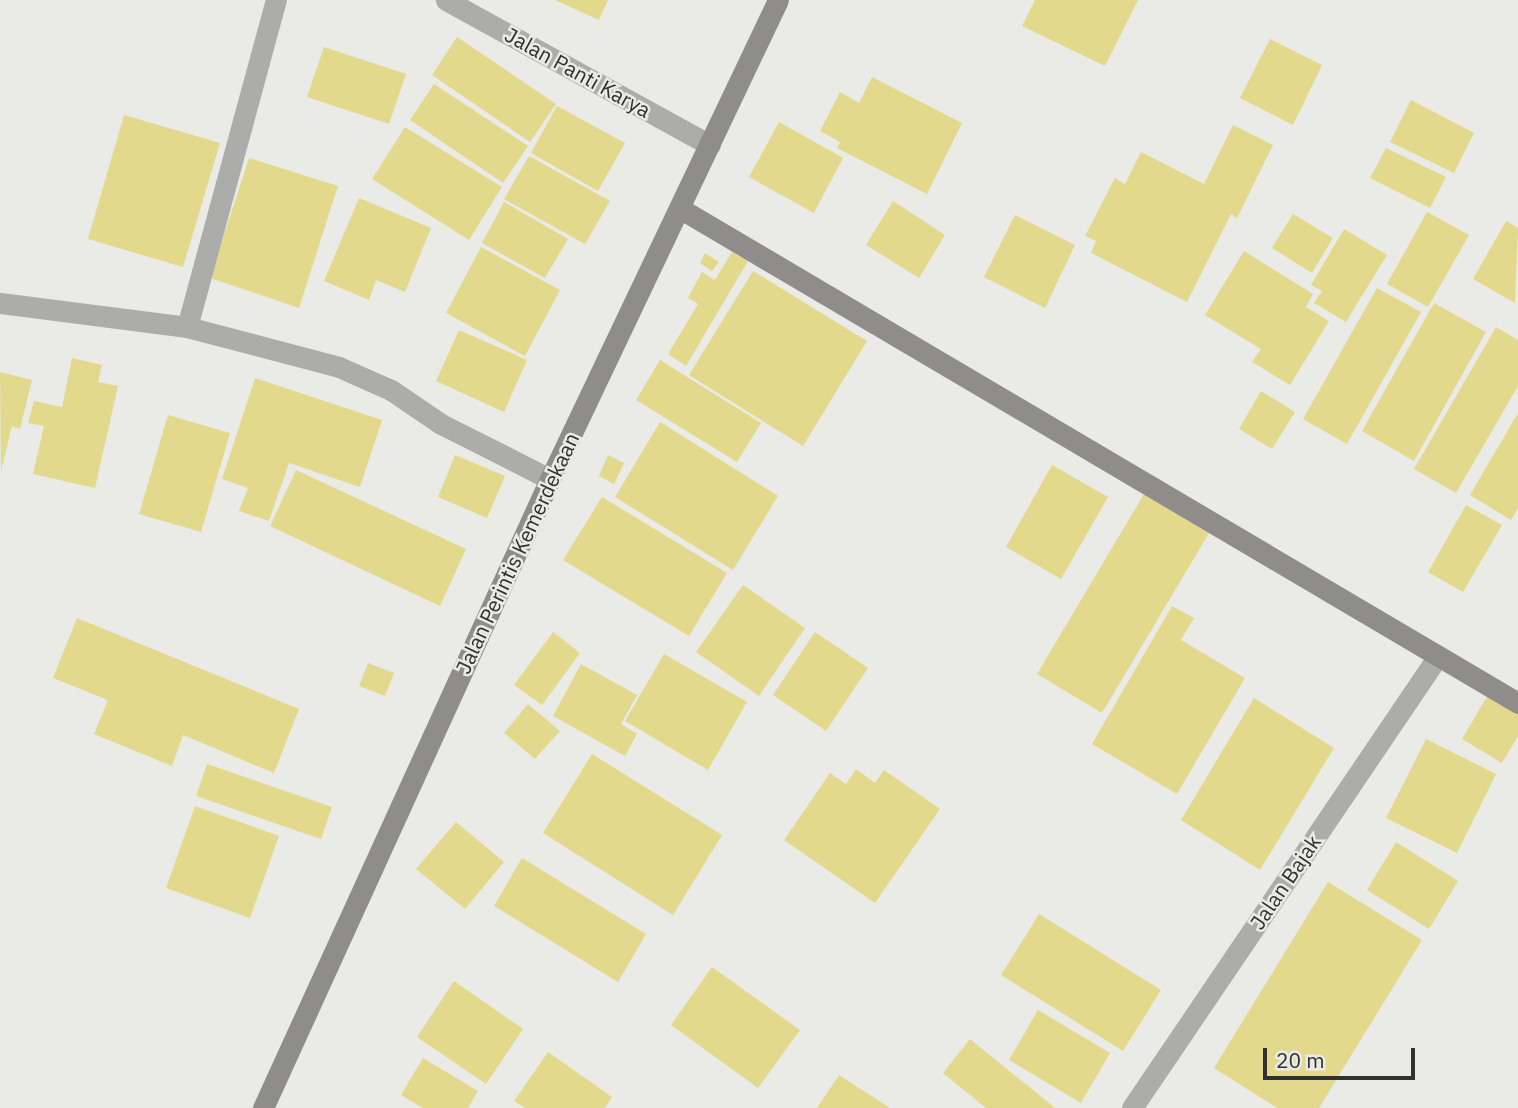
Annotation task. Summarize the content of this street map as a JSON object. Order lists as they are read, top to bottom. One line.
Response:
{"streets":{"street":["Jalan Panti Karya","Jalan Perintis Kemerdekaan","Jalan Bajak"]},"crossings":[["Jalan Panti Karya","Jalan Perintis Kemerdekaan"]],"scale_bar":"20 m"}
